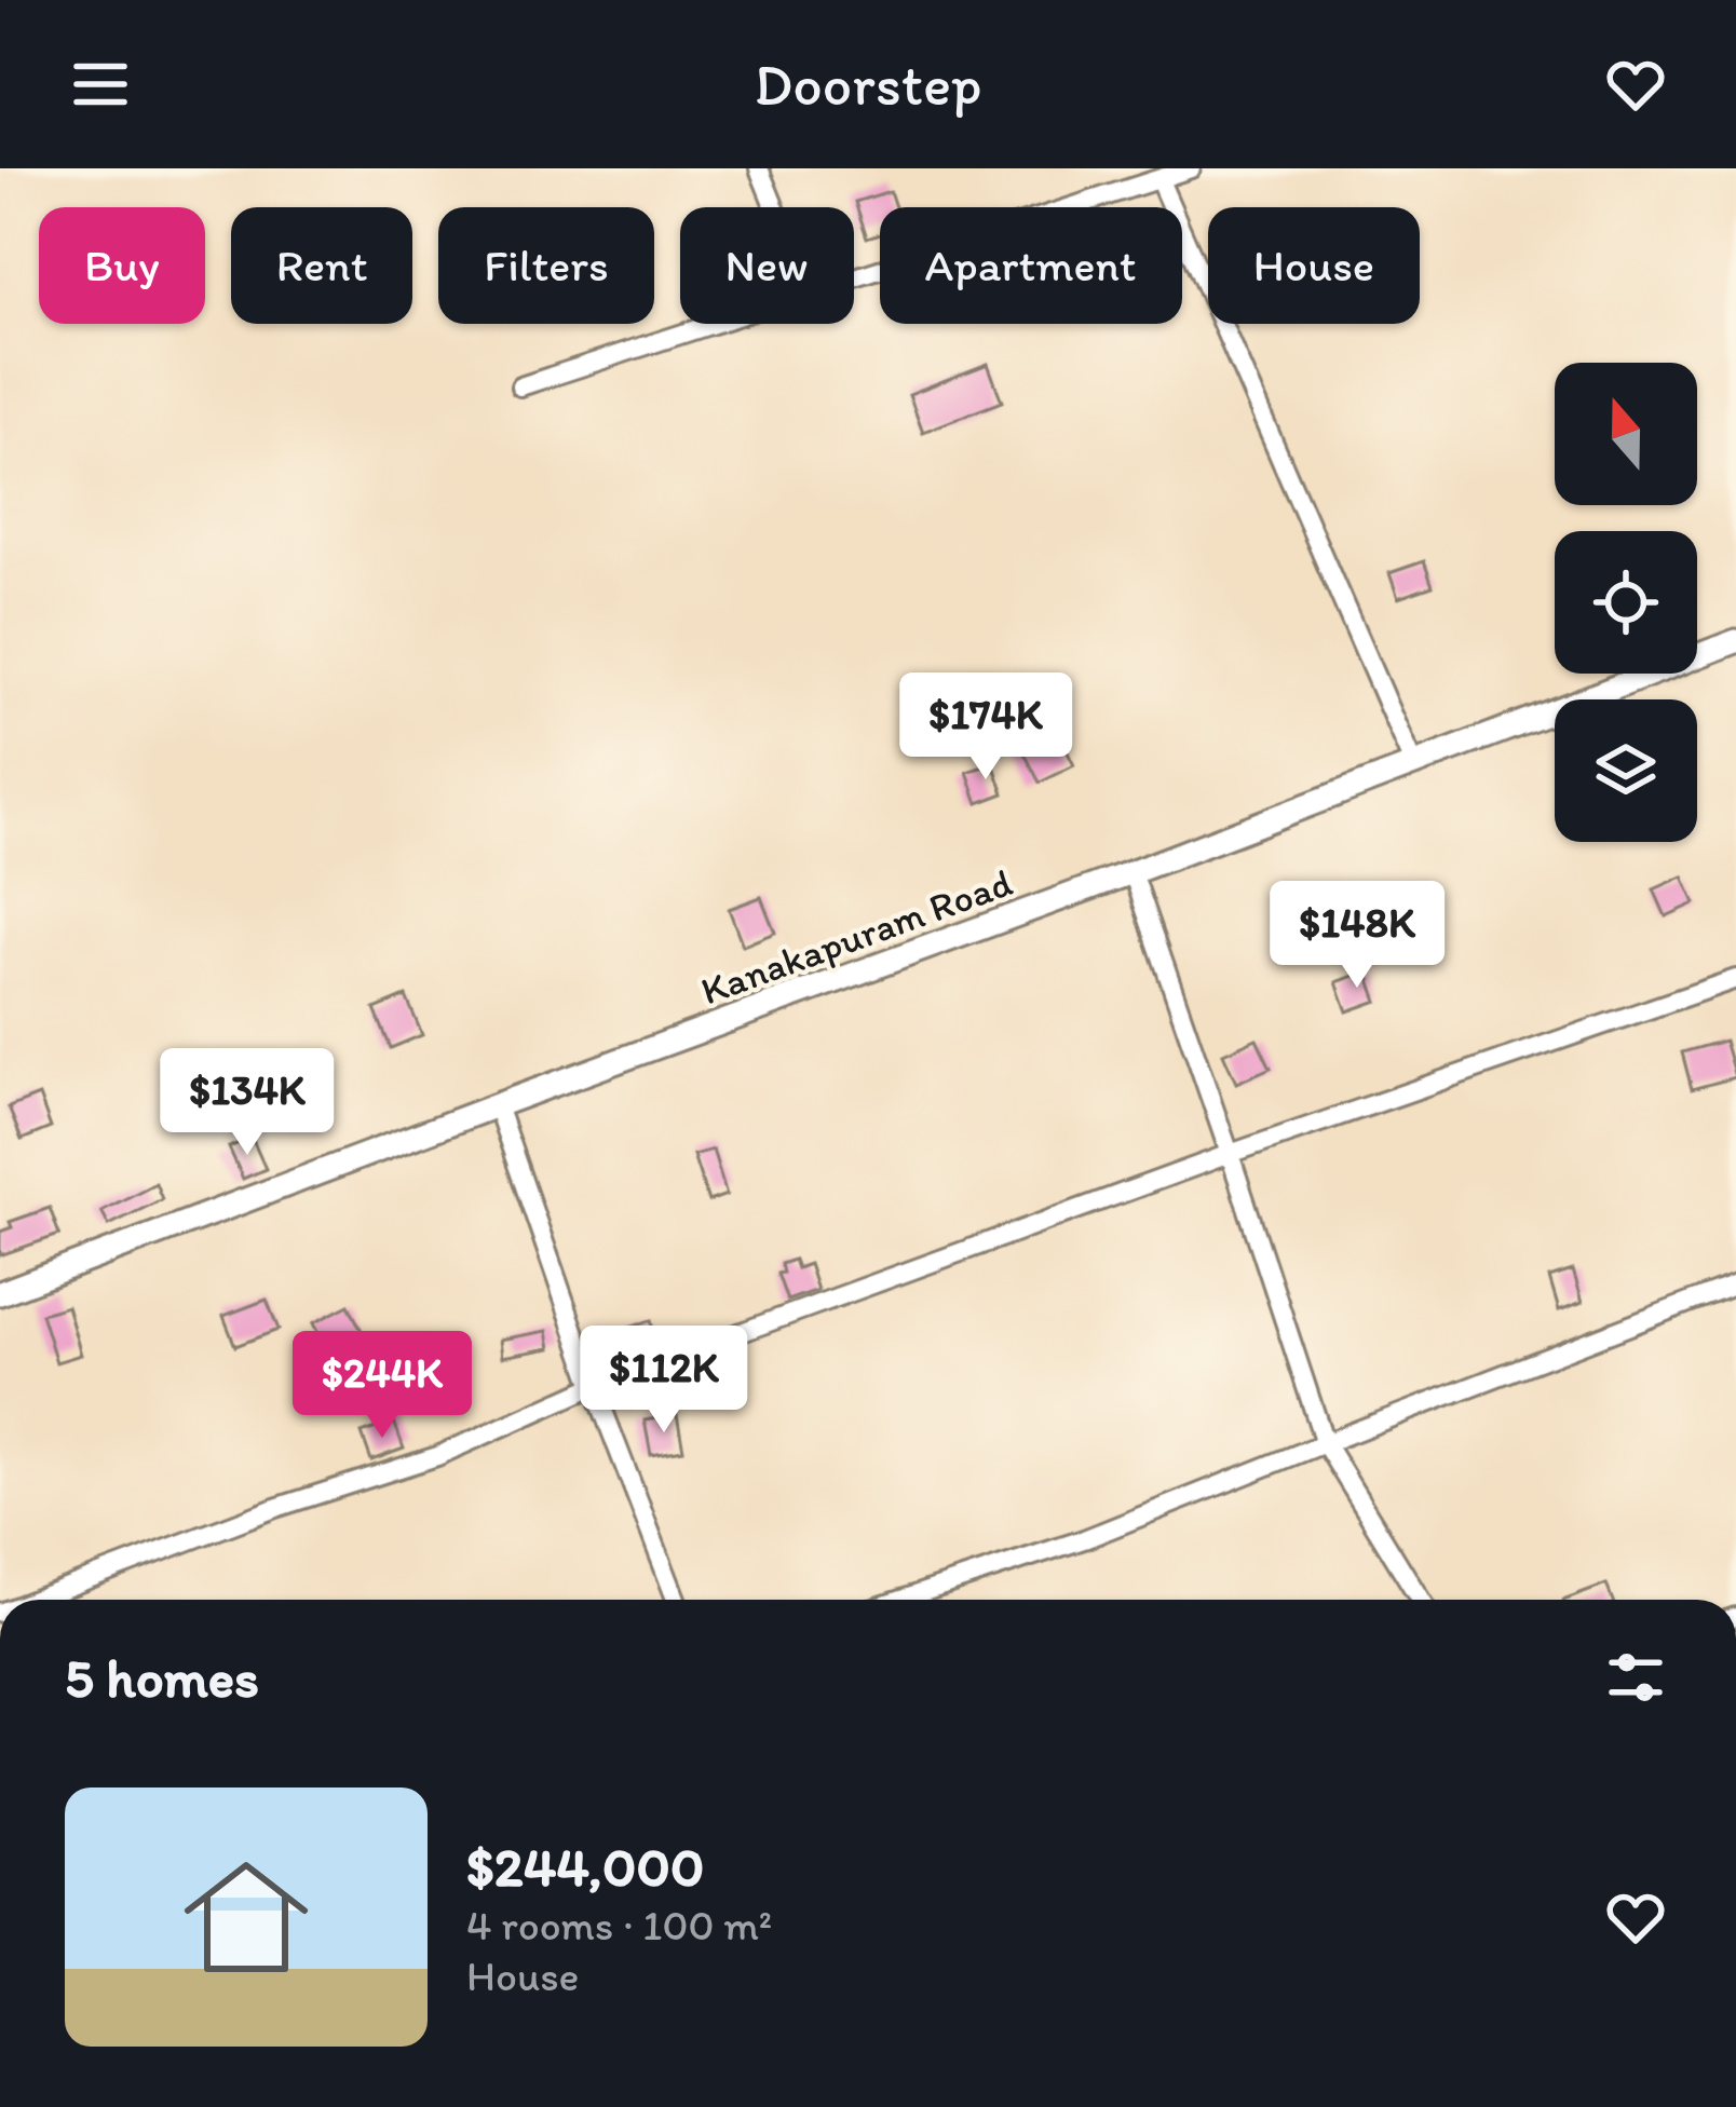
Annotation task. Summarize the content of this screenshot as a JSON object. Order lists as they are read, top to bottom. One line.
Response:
{"streets":{"street":["Kanakapuram Road"]},"north":"top","page":{"header":"Doorstep","chip":["Buy","Rent","Filters","New","Apartment","House"],"price":["$174K","$148K","$134K","$112K","$244K"],"heading":"5 homes","list":[{"name":"$244,000","note":"4 rooms · 100 m² · House"}]}}
